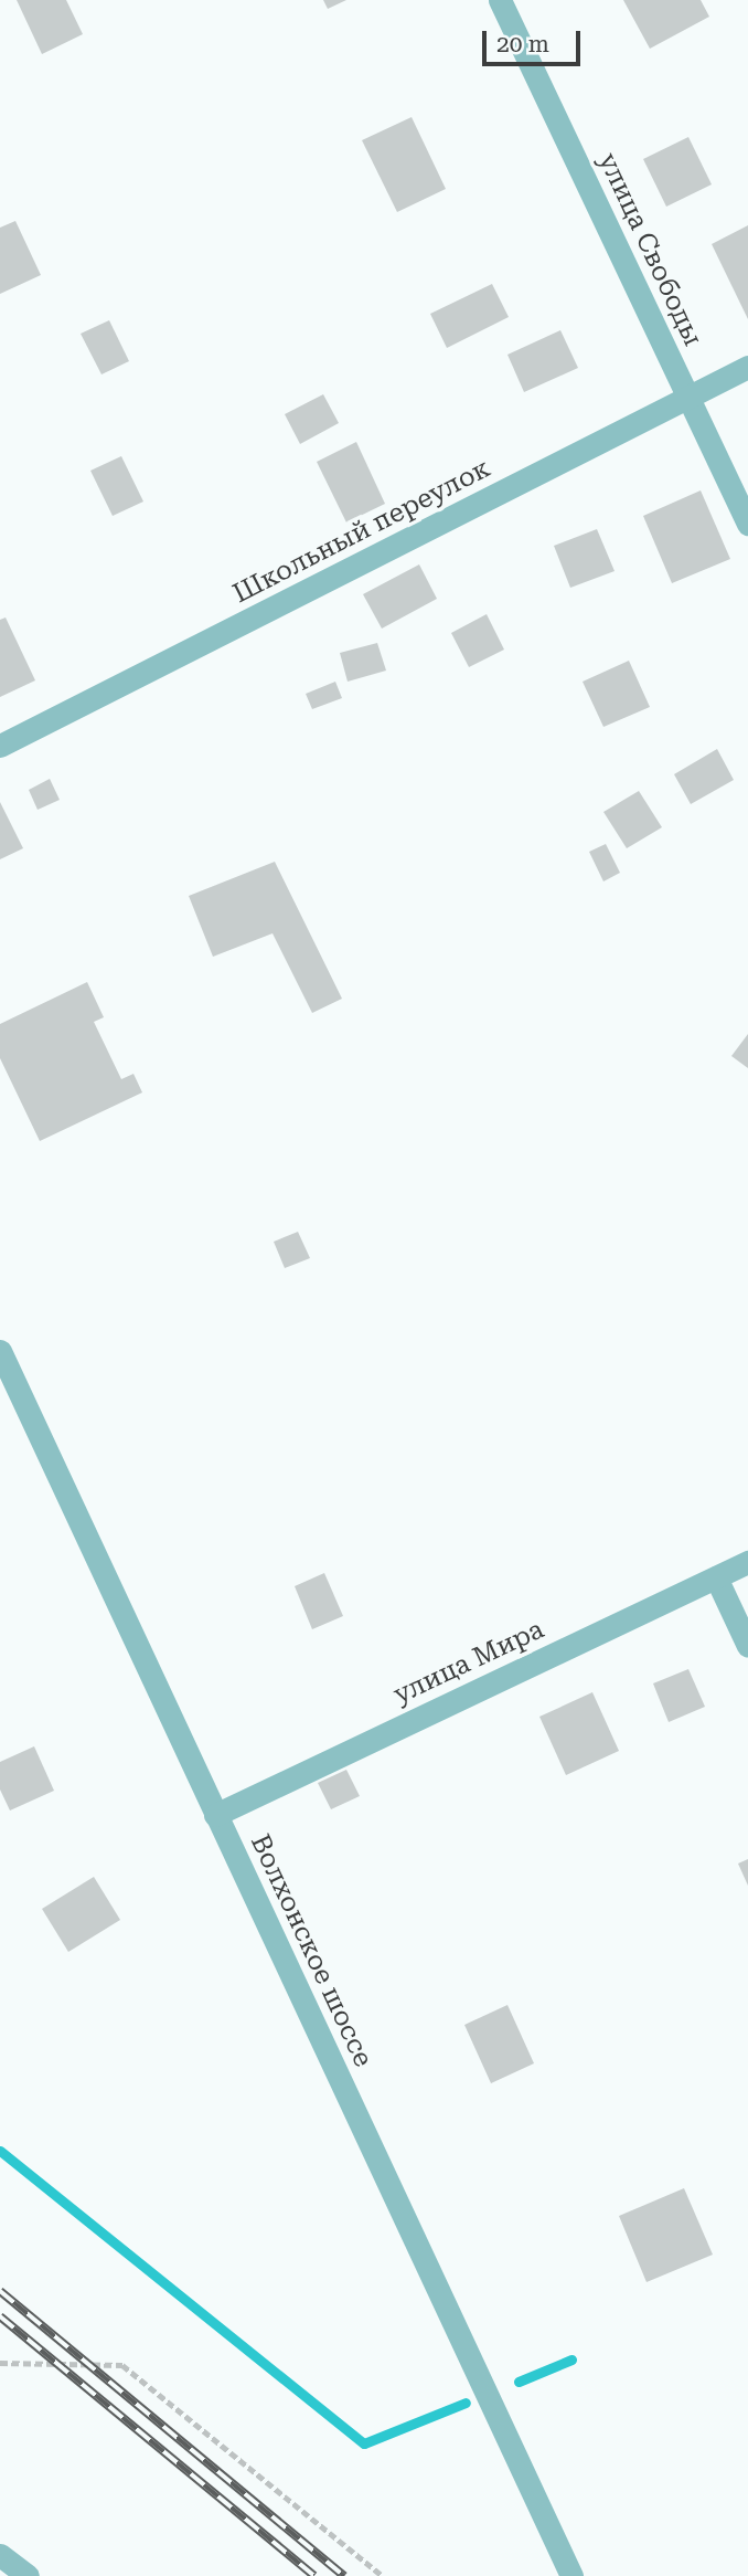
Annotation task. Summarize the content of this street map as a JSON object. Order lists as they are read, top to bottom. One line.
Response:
{"streets":{"street":["улица Свободы","Школьный переулок","улица Мира","Волхонское шоссе"]},"crossings":[["улица Свободы","Школьный переулок"],["улица Мира","Волхонское шоссе"]],"scale_bar":"20 m"}
